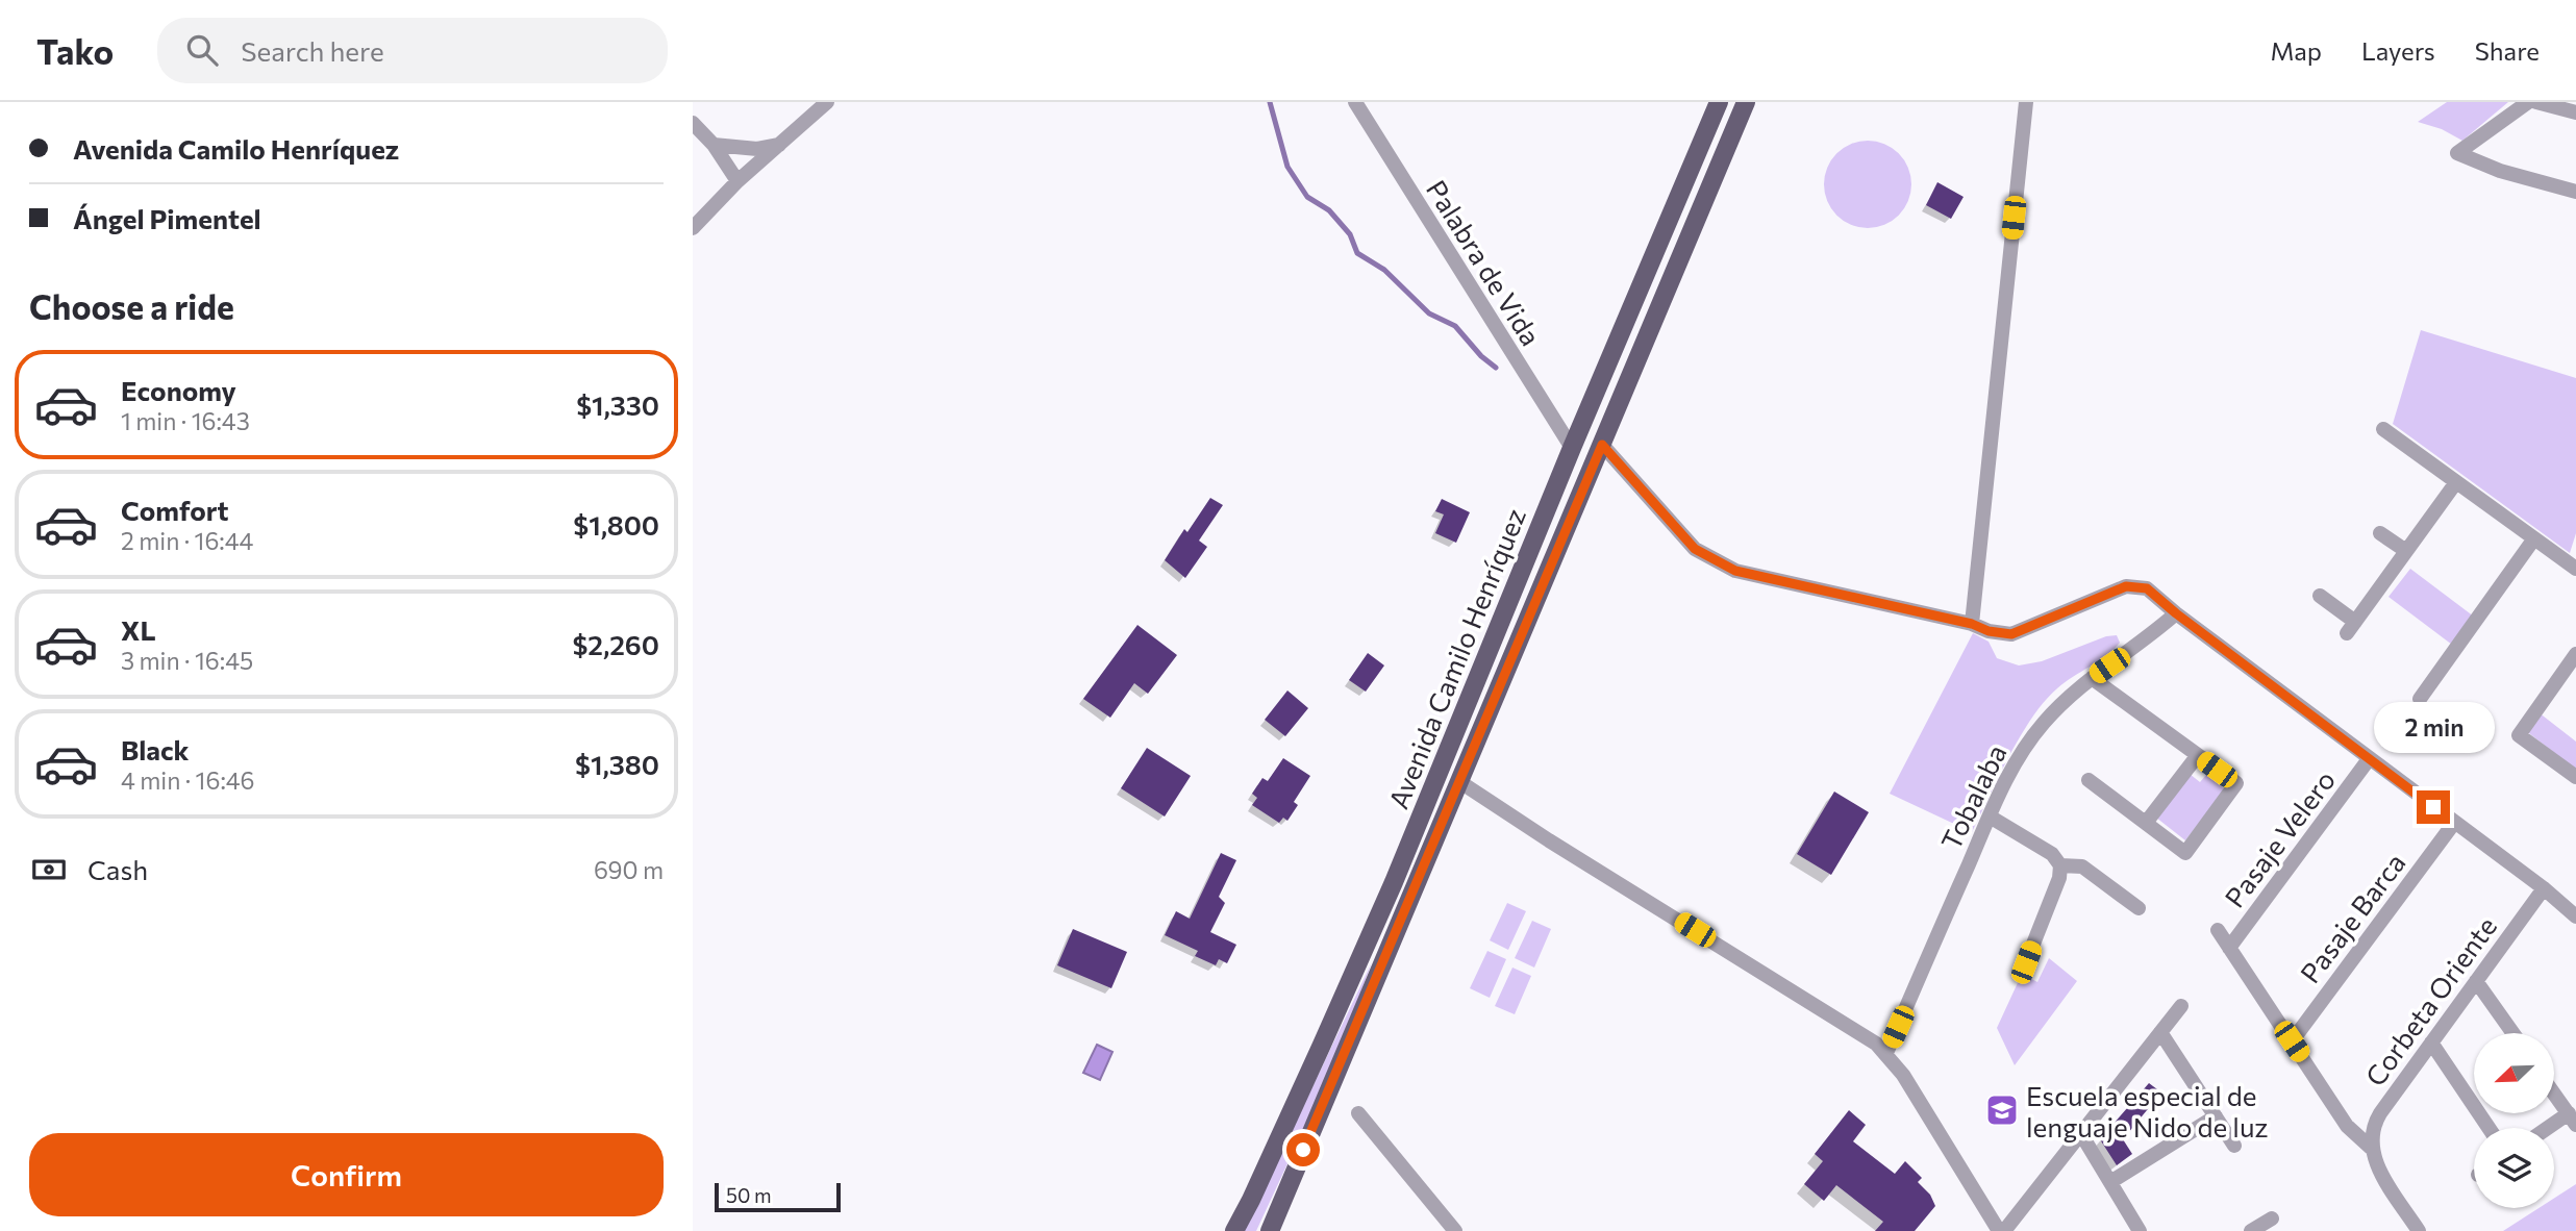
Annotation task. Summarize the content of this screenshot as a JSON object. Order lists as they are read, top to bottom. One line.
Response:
{"streets":{"main road":["Avenida Camilo Henríquez"],"street":["Palabra de Vida","Tobalaba","Pasaje Velero","Pasaje Barca","Corbeta Oriente"]},"crossings":[["Palabra de Vida","Avenida Camilo Henríquez"]],"places":{"school or university":["Escuela especial de lenguaje Nido de luz"]},"scale_bar":"50 m","north":"bottom left","page":{"header":"Tako","search":"Search here","nav":["Map","Layers","Share"],"banner":["Avenida Camilo Henríquez","Ángel Pimentel"],"heading":"Choose a ride","list":[{"name":"Economy","note":"1 min · 16:43","value":"$1,330"},{"name":"Comfort","note":"2 min · 16:44","value":"$1,800"},{"name":"XL","note":"3 min · 16:45","value":"$2,260"},{"name":"Black","note":"4 min · 16:46","value":"$1,380"}],"bubble":"2 min","pay":["Cash","690 m"],"buttons":"Confirm","scale":"50 m"}}
